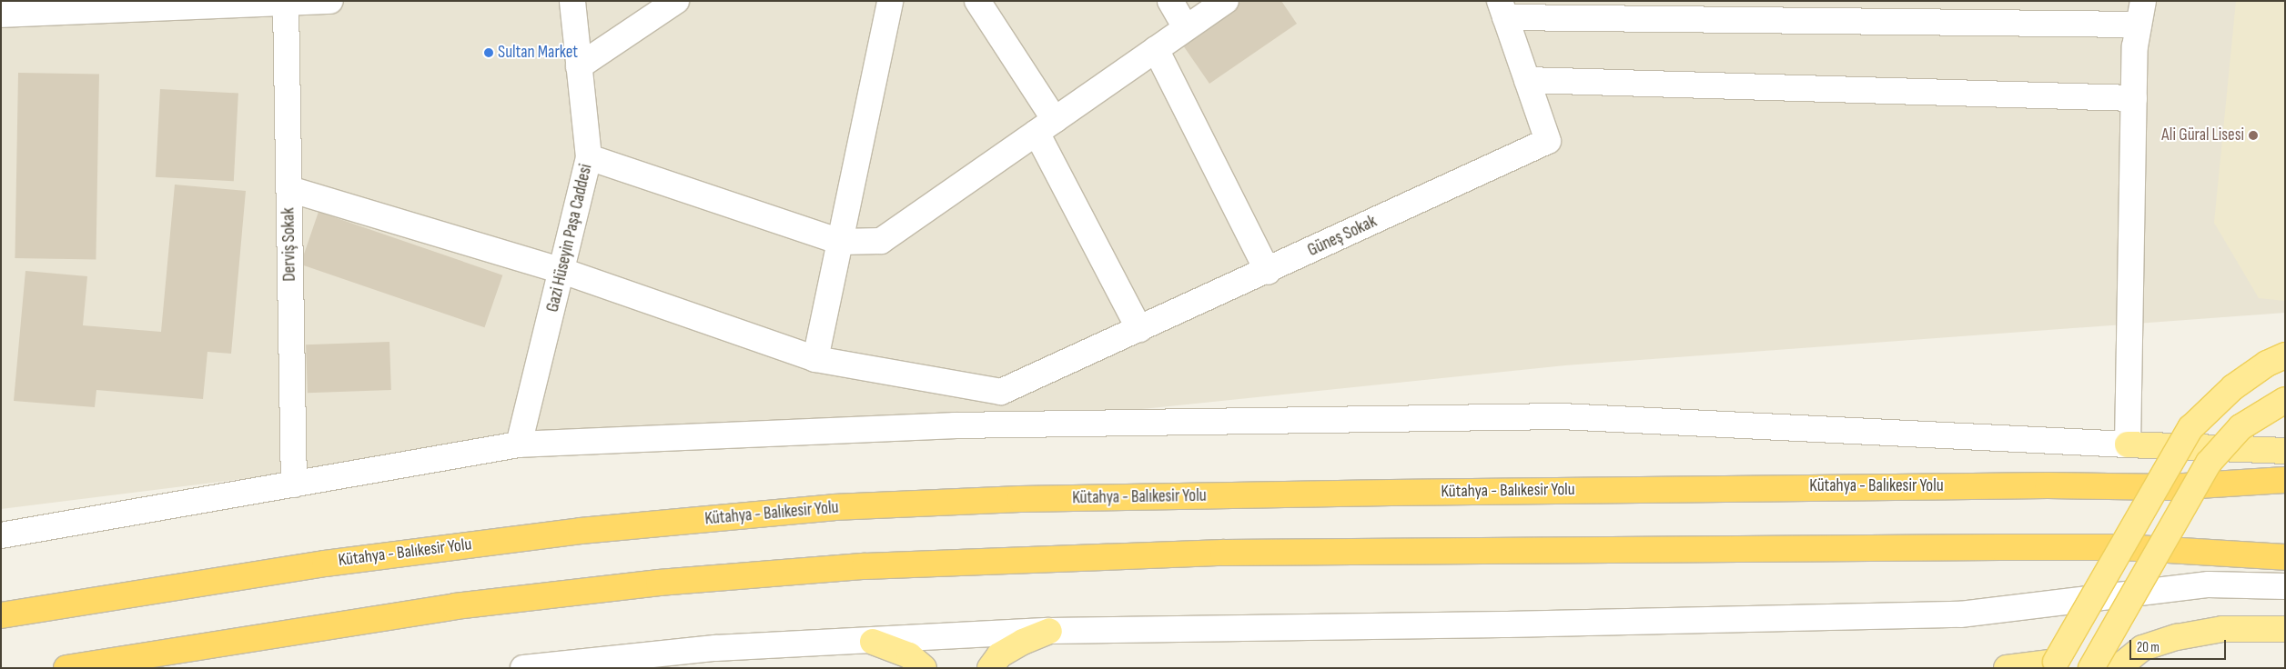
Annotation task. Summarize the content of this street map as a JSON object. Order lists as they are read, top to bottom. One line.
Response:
{"streets":{"highway":["Kütahya - Balıkesir Yolu"],"street":["Güneş Sokak","Gazi Hüseyin Paşa Caddesi","Derviş Sokak"]},"places":["Sultan Market","Ali Güral Lisesi"],"scale_bar":"20 m"}
